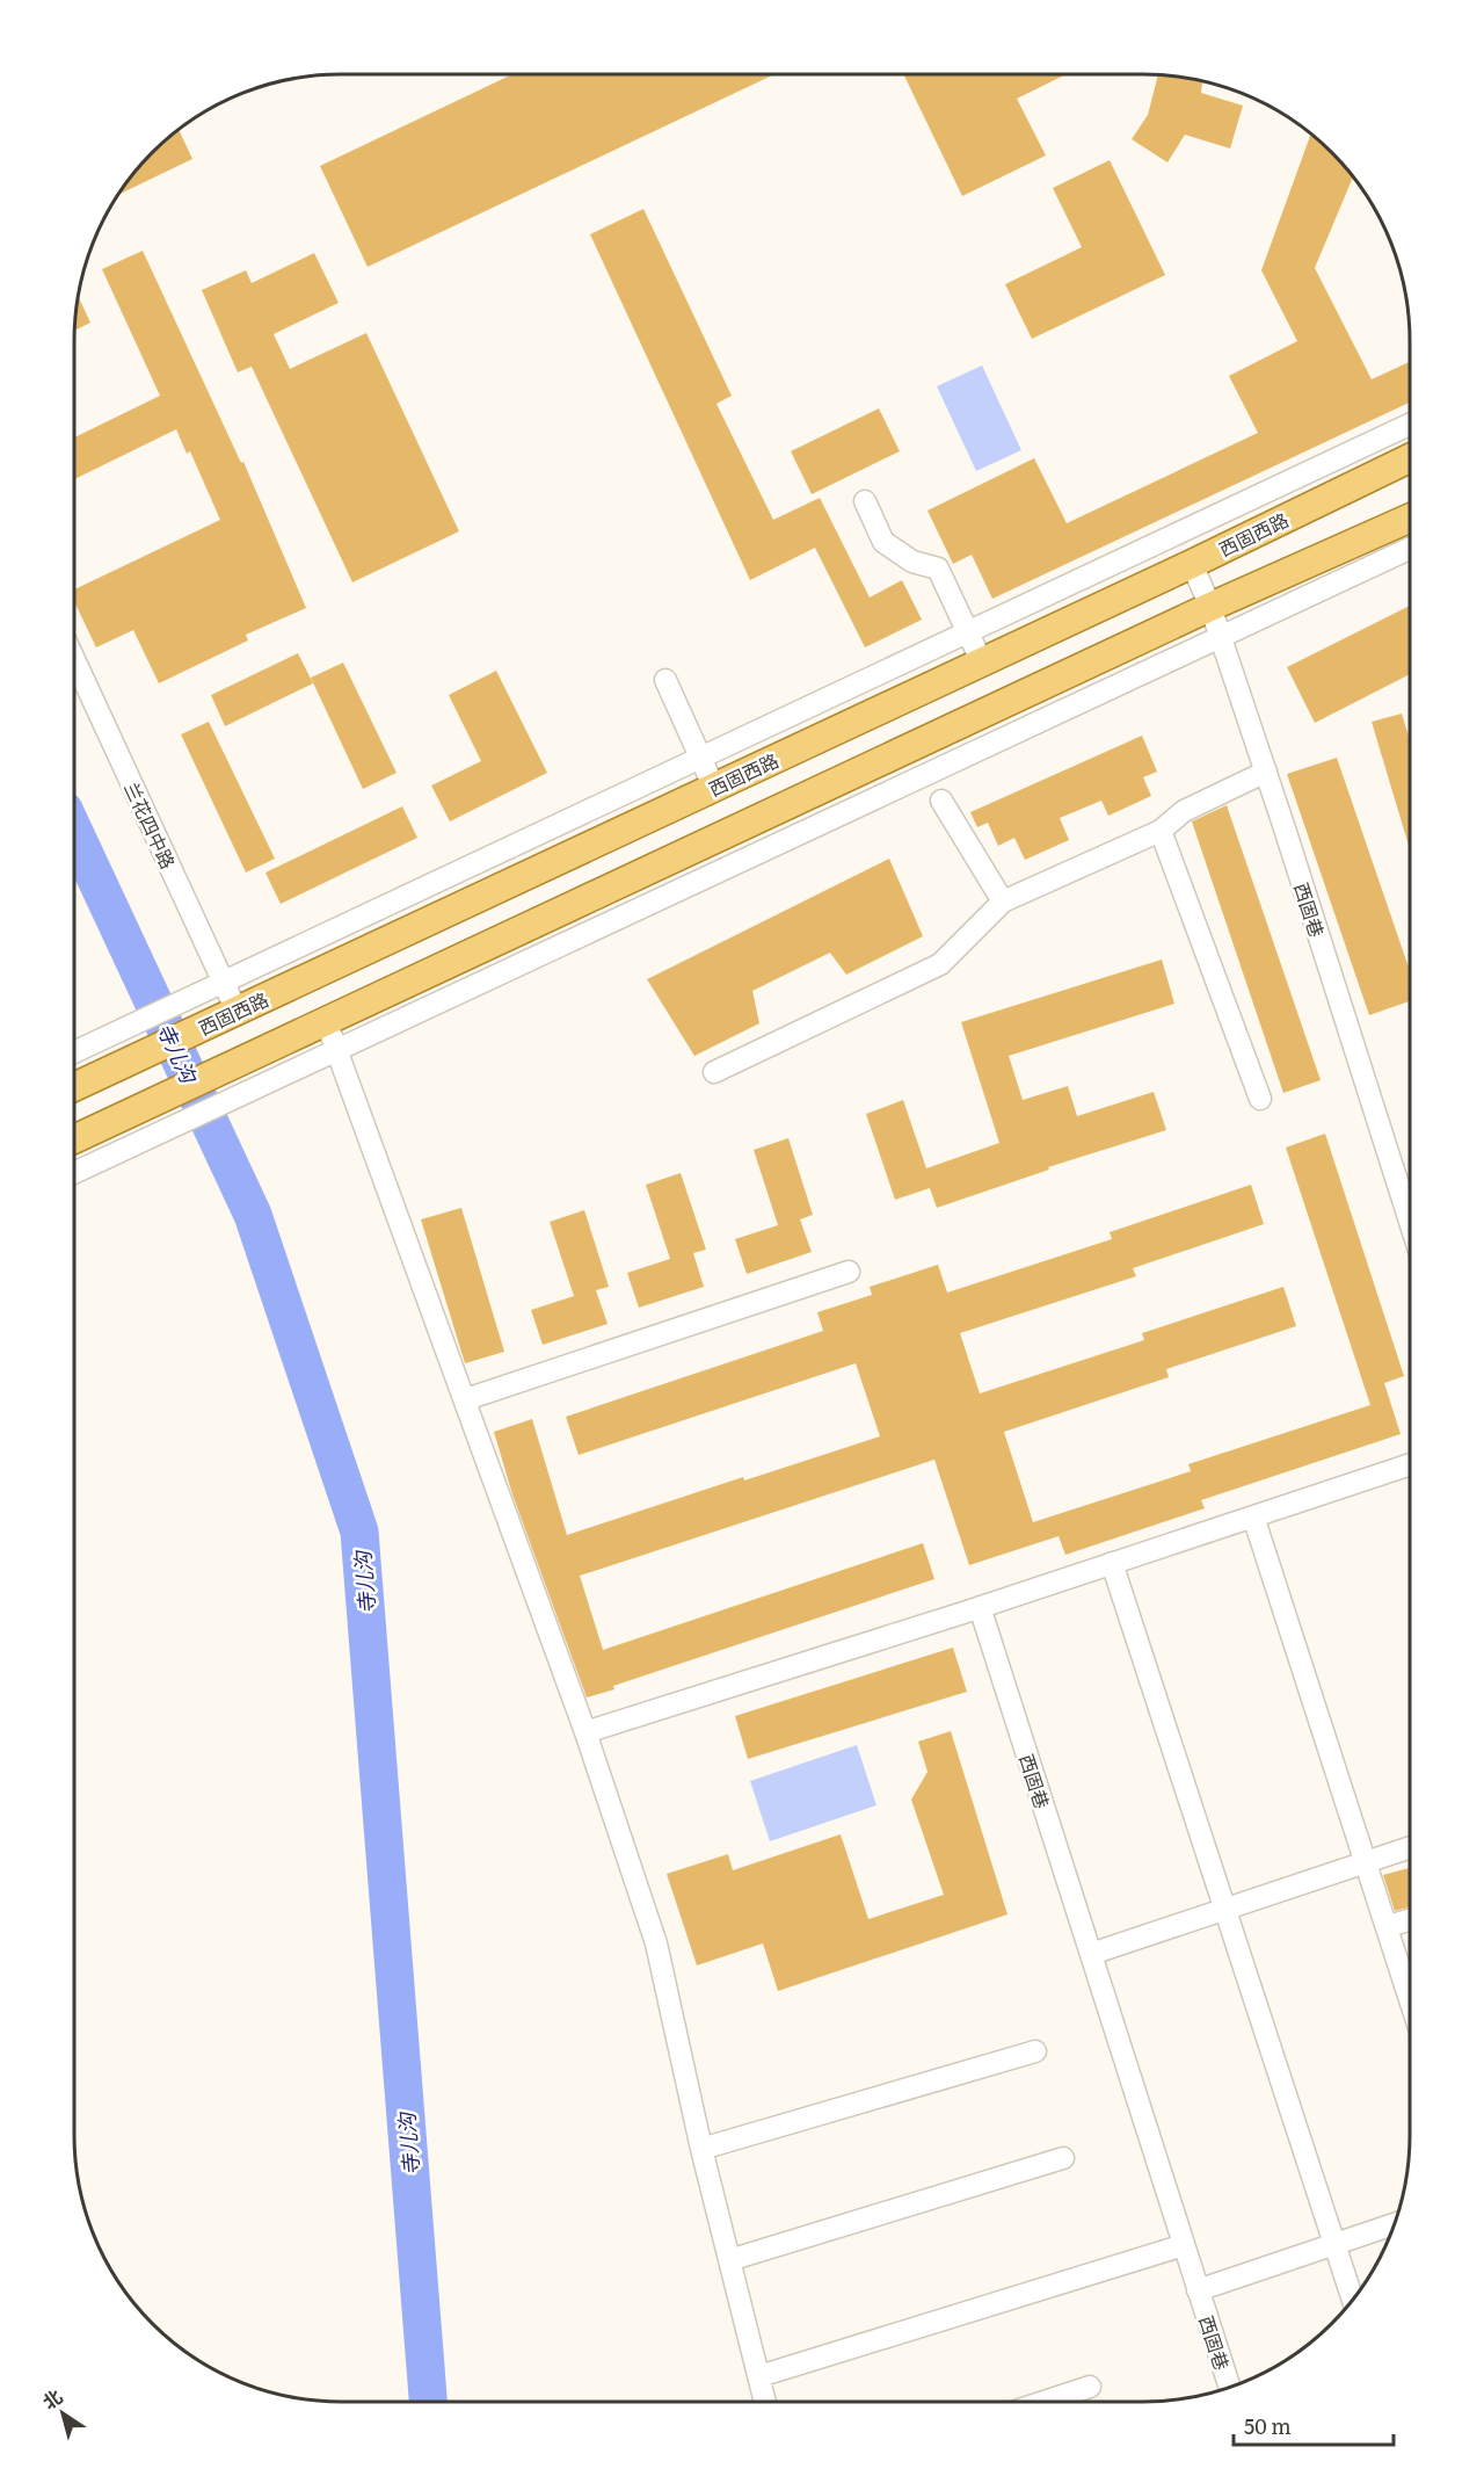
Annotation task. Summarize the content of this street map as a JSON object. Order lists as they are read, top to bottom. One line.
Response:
{"streets":{"main road":["西固西路"],"street":["兰花四中路","西固巷"]},"crossings":[["西固西路","兰花四中路"],["西固西路","西固巷"]],"water":["寺儿沟"],"scale_bar":"50 m","north":"top left"}
